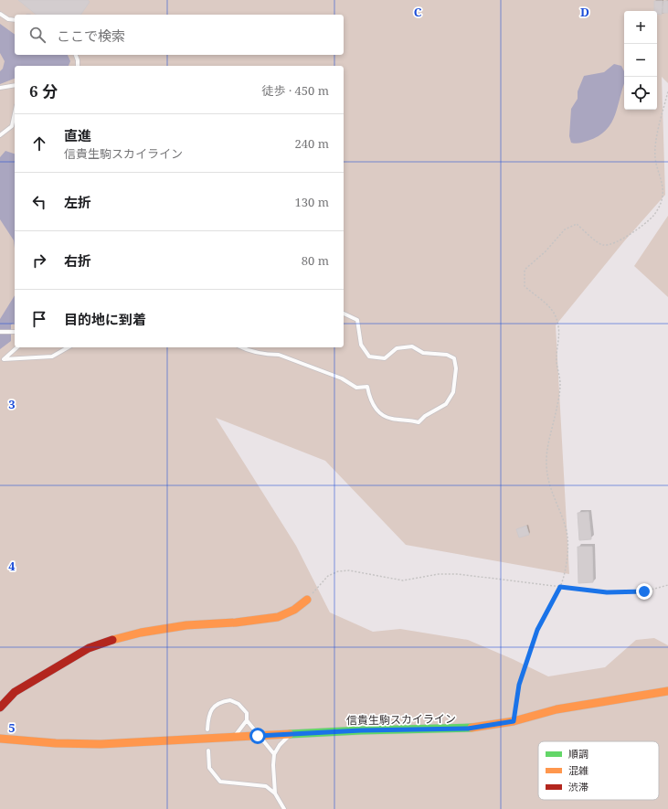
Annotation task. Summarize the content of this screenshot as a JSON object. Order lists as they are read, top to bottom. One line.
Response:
{"streets":{"street":["信貴生駒スカイライン"]},"legend":["順調","混雑","渋滞"],"page":{"map_buttons":["+","−"],"search":"ここで検索","heading":["6 分","徒歩 · 450 m"],"list":[["直進","信貴生駒スカイライン","240 m"],["左折","130 m"],["右折","80 m"],"目的地に到着"]},"grid":{"columns":["C","D"],"rows":["3","4","5"]}}
